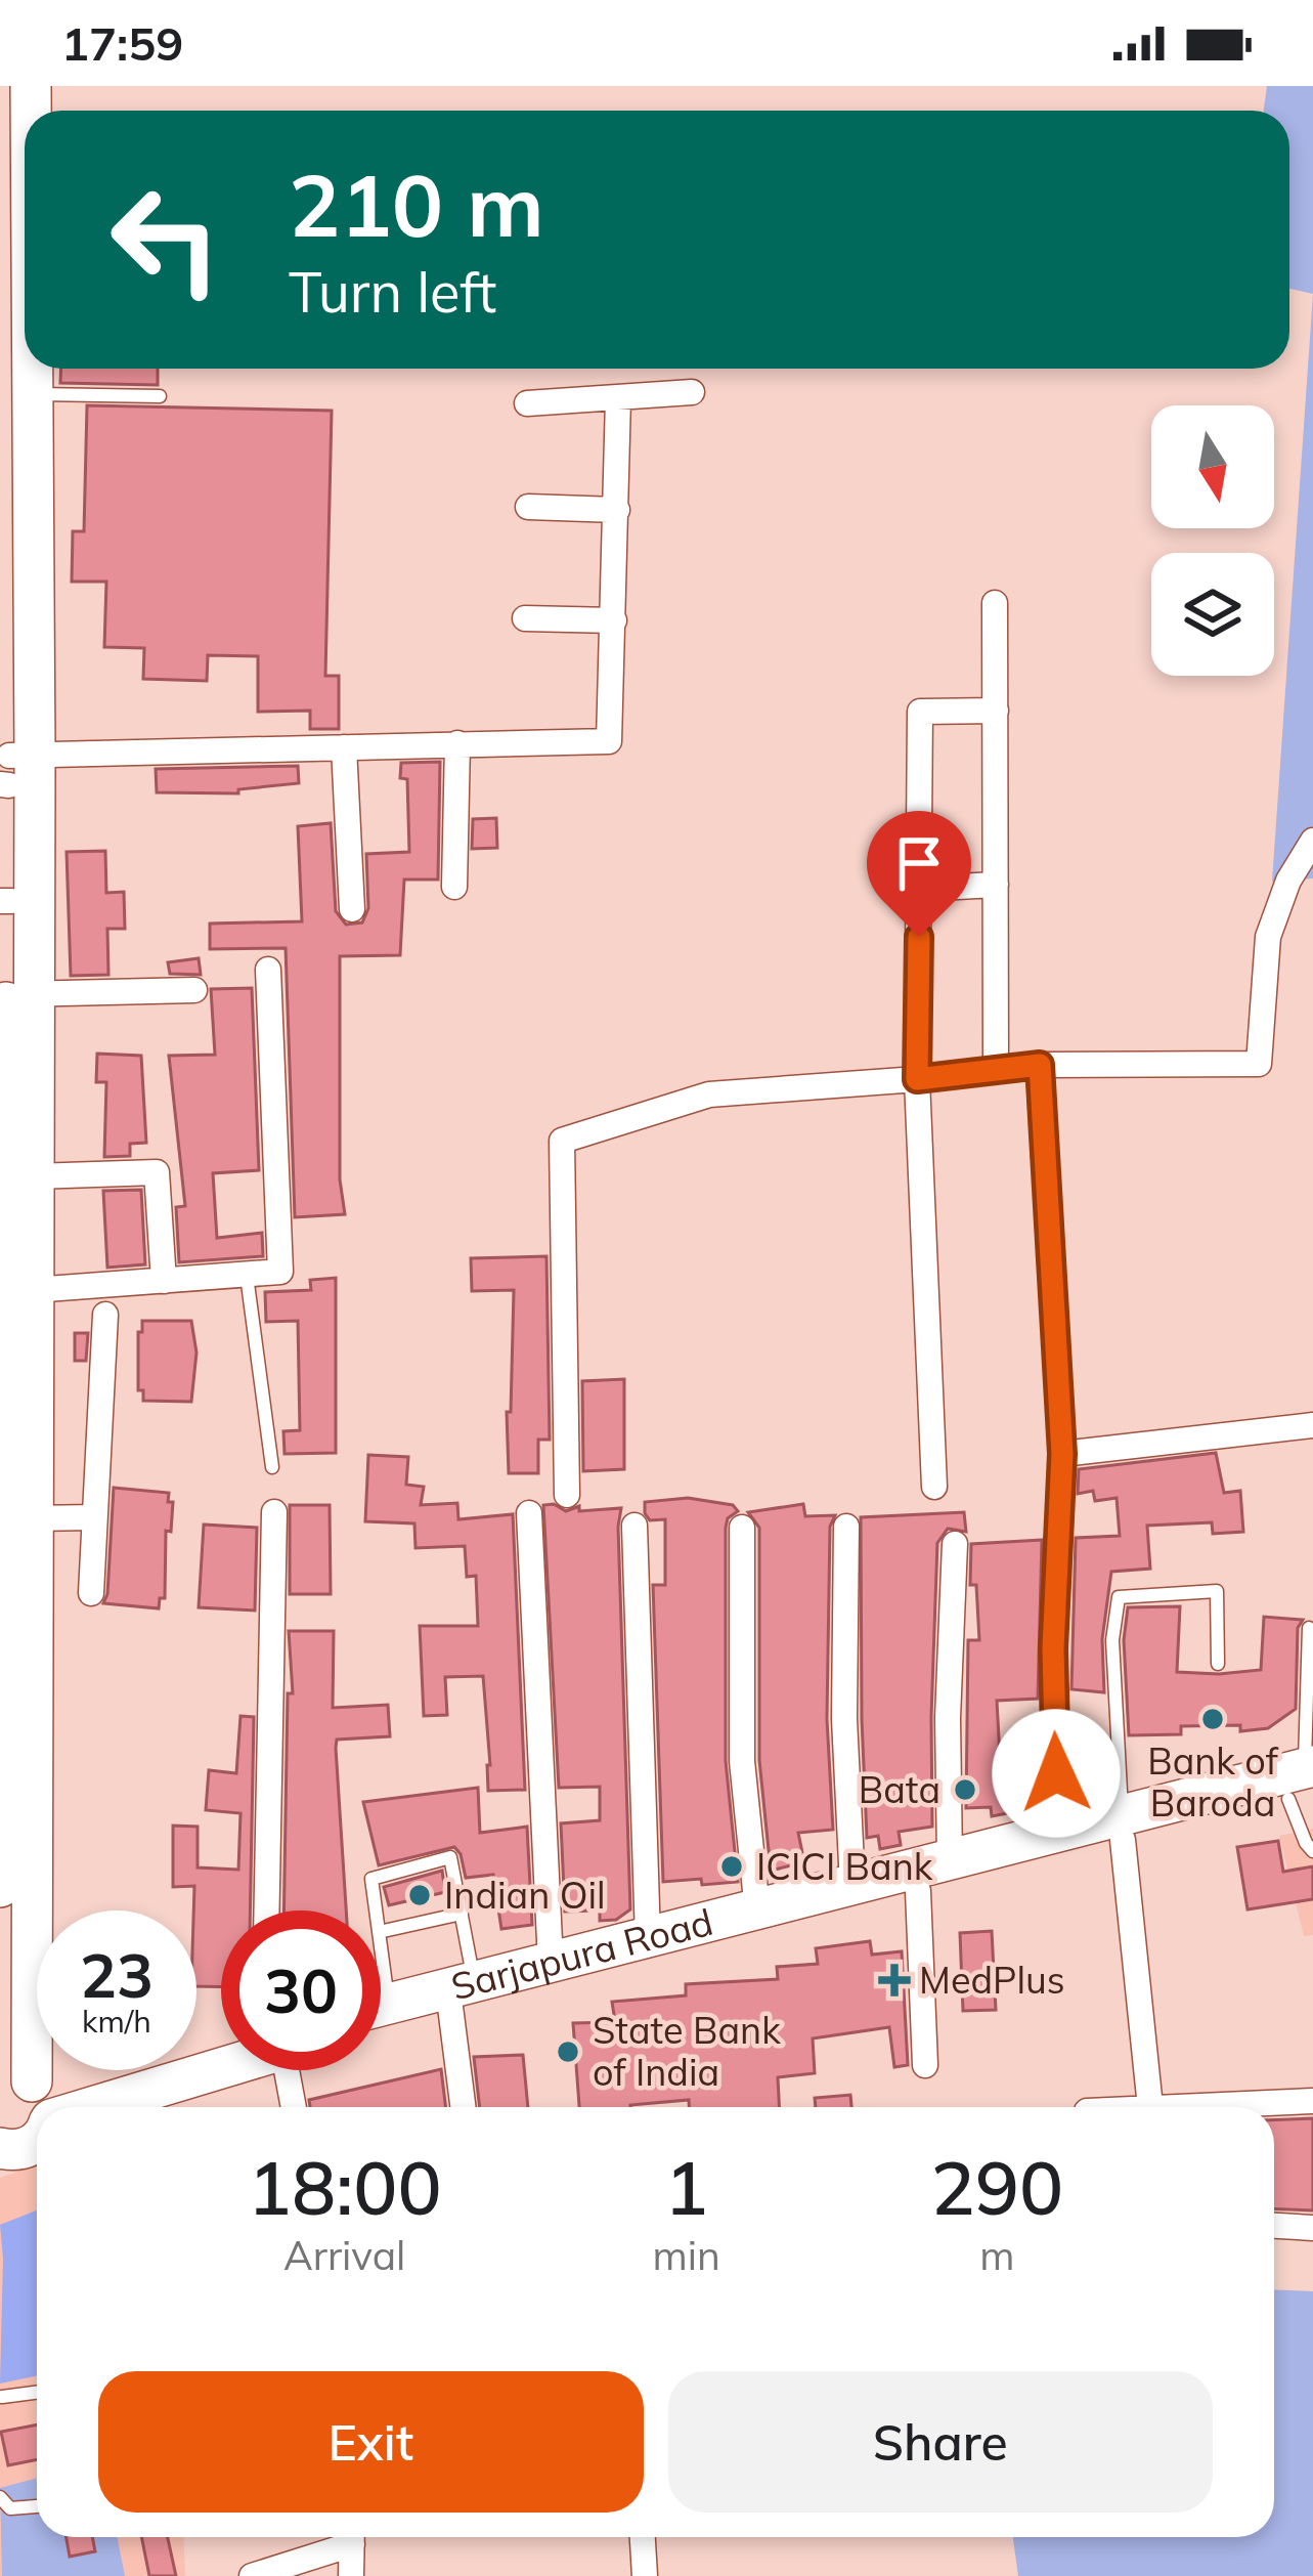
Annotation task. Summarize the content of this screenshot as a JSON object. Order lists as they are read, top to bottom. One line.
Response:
{"streets":{"main road":["Sarjapura Road"]},"places":{"other":["Bank of Baroda","Bata","ICICI Bank","Indian Oil","State Bank of India"],"health":["MedPlus"]},"north":"bottom","page":{"status":"17:59","turn":["210 m","Turn left"],"speed":"23 km/h","limit":"30","eta":["18:00","Arrival","1","min","290","m"],"buttons":["Exit","Share"]}}
